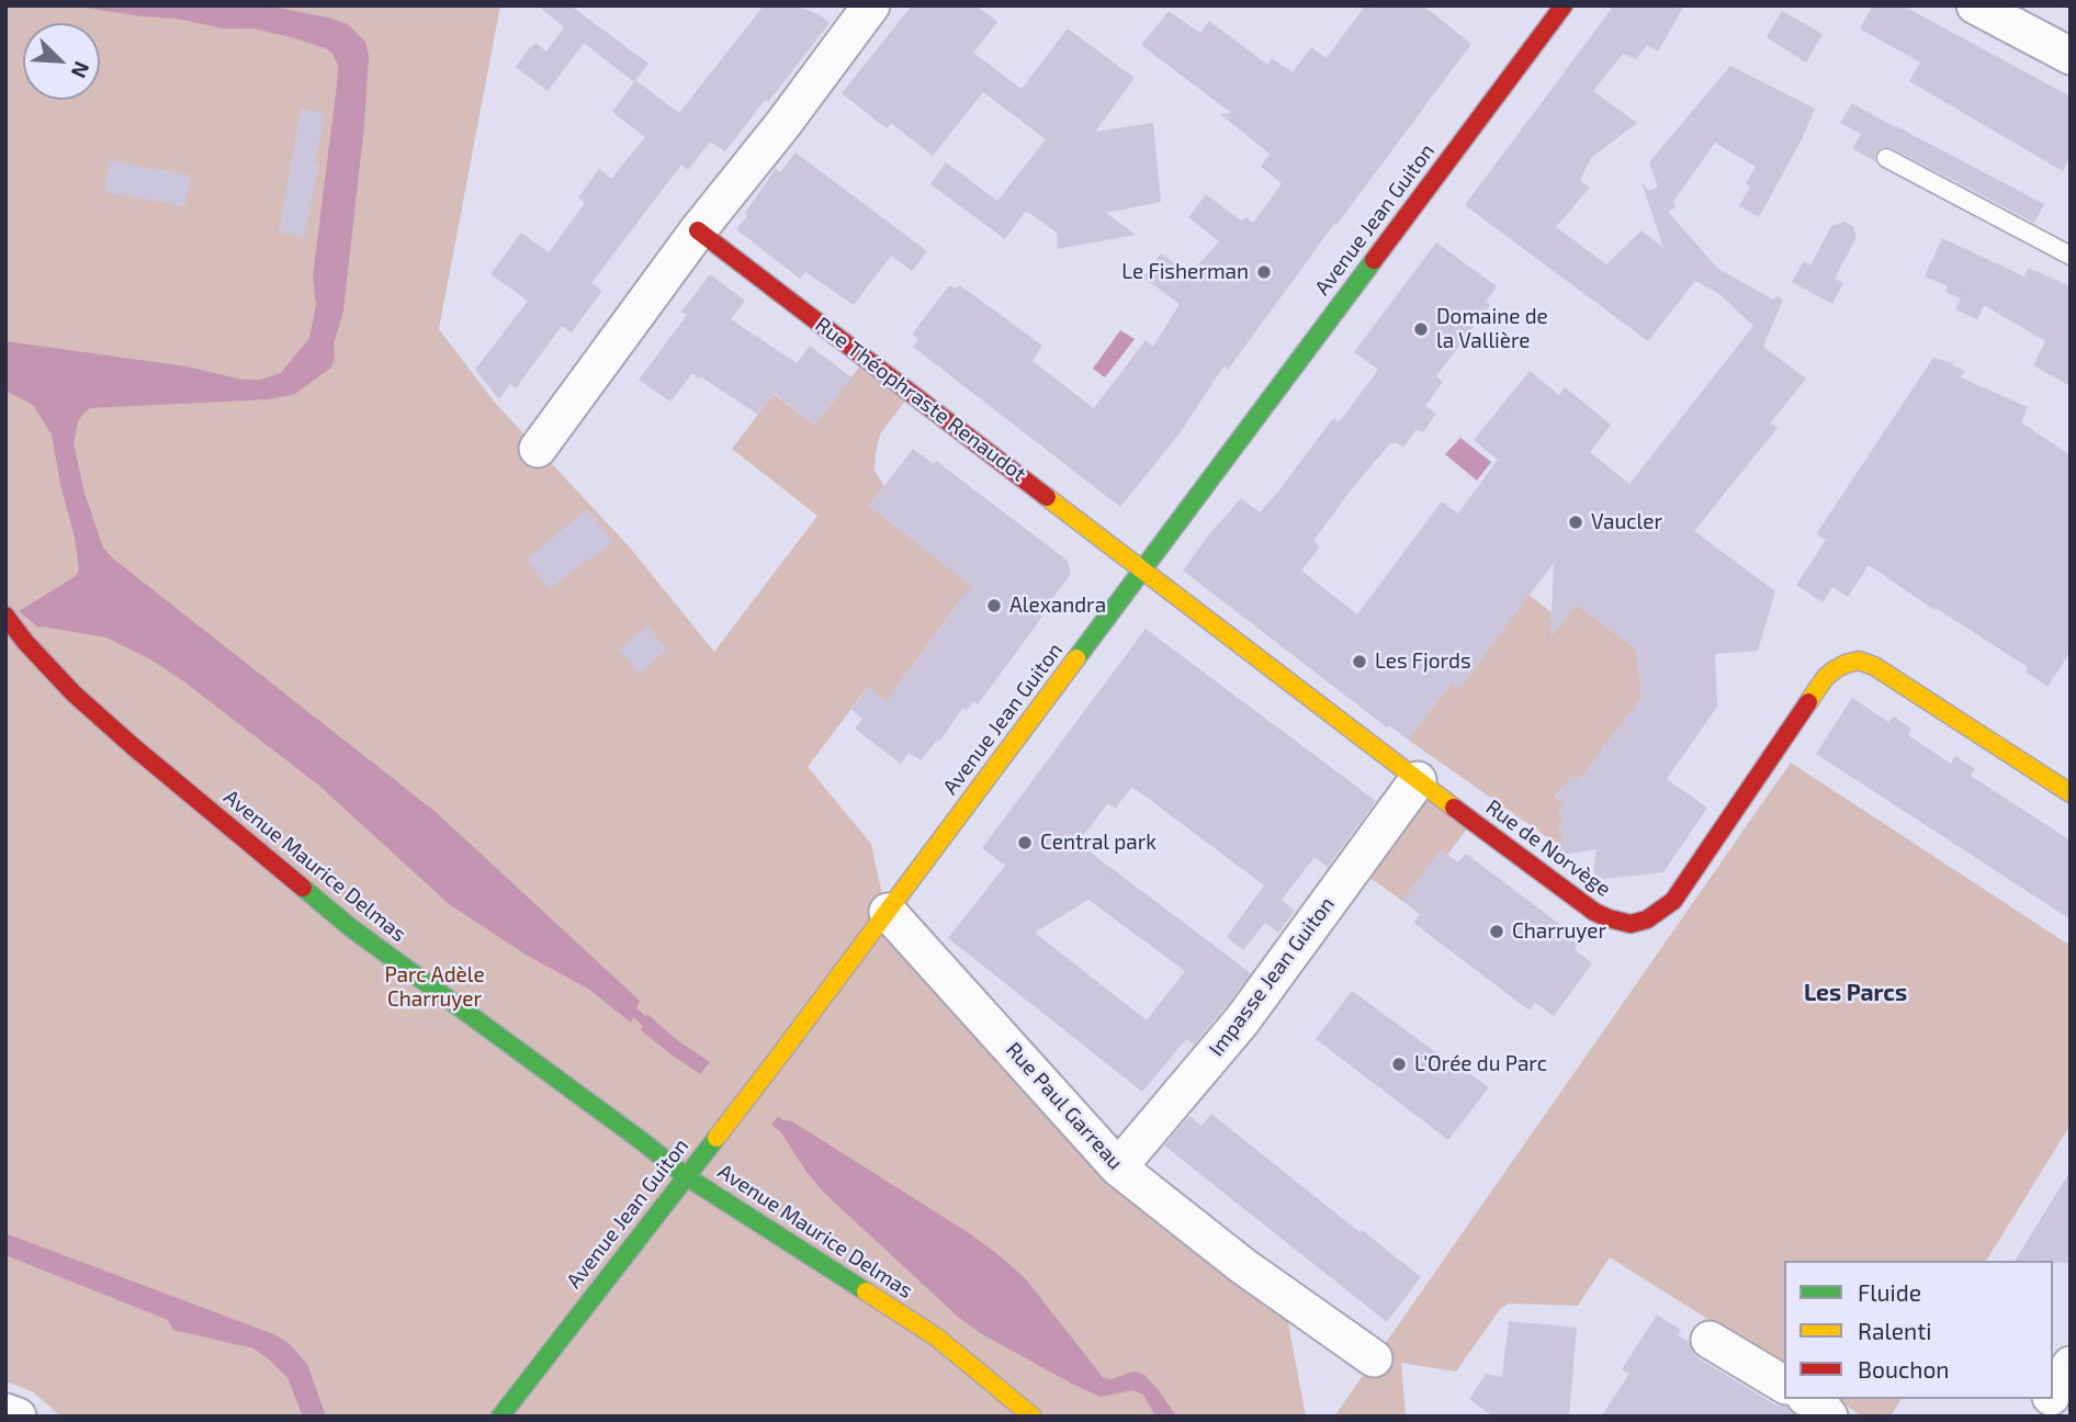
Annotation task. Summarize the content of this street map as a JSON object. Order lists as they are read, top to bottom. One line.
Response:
{"streets":{"street":["Avenue Jean Guiton","Rue Théophraste Renaudot","Rue de Norvège","Avenue Maurice Delmas","Impasse Jean Guiton","Rue Paul Garreau"]},"crossings":[["Avenue Jean Guiton","Rue Théophraste Renaudot"],["Avenue Jean Guiton","Rue de Norvège"],["Avenue Jean Guiton","Avenue Maurice Delmas"],["Avenue Jean Guiton","Rue Paul Garreau"],["Rue Théophraste Renaudot","Rue de Norvège"],["Rue de Norvège","Impasse Jean Guiton"],["Impasse Jean Guiton","Rue Paul Garreau"]],"districts":["Les Parcs"],"parks":["Parc Adèle Charruyer"],"places":["Le Fisherman","Domaine de la Vallière","Vaucler","Alexandra","Les Fjords","Central park","Charruyer","L'Orée du Parc"],"legend":["Fluide","Ralenti","Bouchon"],"north":"bottom right"}
